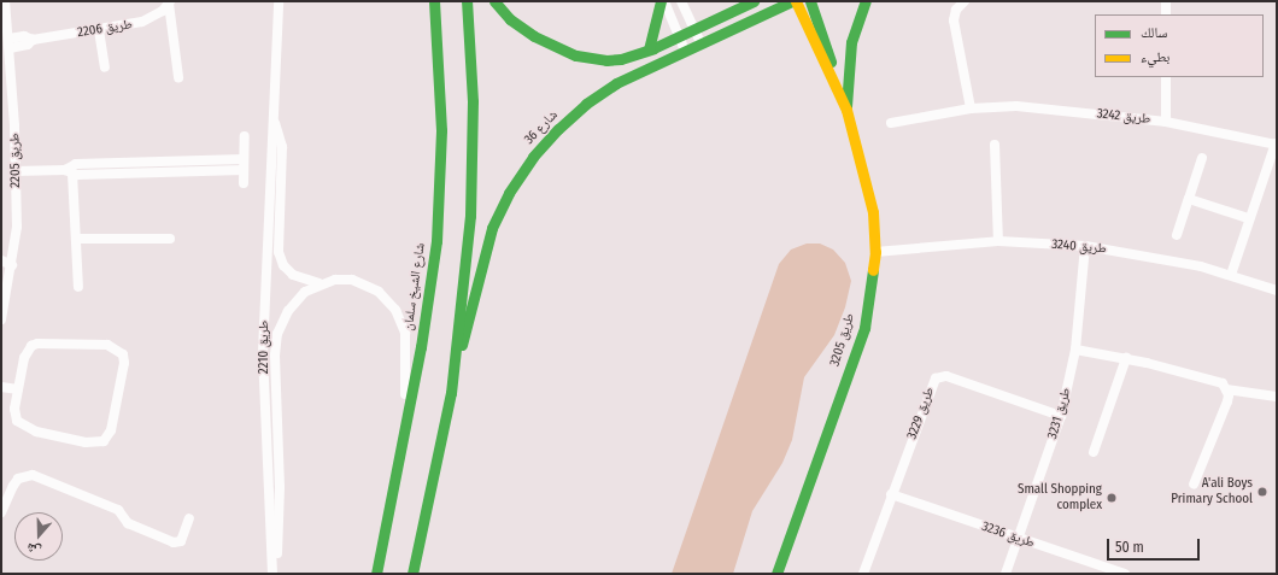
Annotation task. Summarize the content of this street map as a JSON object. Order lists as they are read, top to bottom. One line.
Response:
{"streets":{"street":["طريق 2206","طريق 3242","شارع 36","طريق 2205","طريق 3240","شارع الشيخ سلمان","طريق 3205","طريق 2210","طريق 3229","طريق 3231","طريق 3236"]},"crossings":[["طريق 2206","طريق 2205"],["طريق 3242","طريق 3240"],["طريق 3240","طريق 3205"],["طريق 3240","طريق 3231"],["شارع الشيخ سلمان","طريق 2210"],["طريق 3229","طريق 3231"],["طريق 3229","طريق 3236"],["طريق 3231","طريق 3236"]],"places":["A'ali Boys Primary School","Small Shopping complex"],"legend":["سالك","بطيء"],"scale_bar":"50 m","north":"bottom"}
